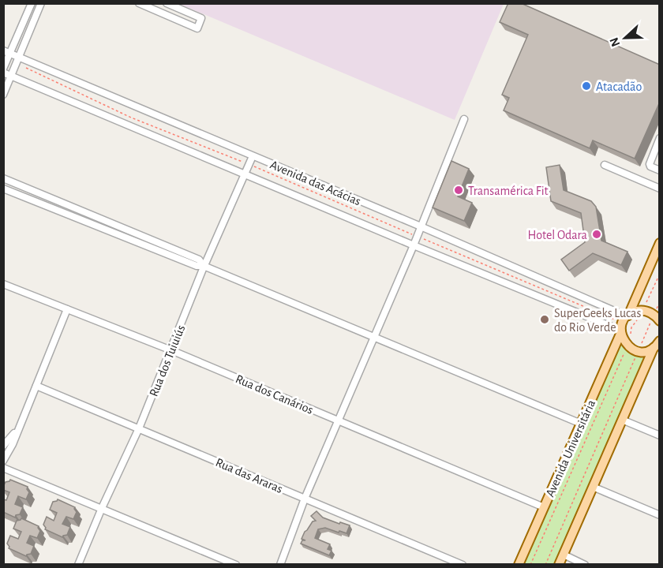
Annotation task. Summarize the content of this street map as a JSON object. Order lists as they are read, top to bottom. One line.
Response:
{"streets":{"main road":["Avenida Universitária"],"street":["Avenida das Acácias","Rua dos Tuiuiús","Rua dos Canários","Rua das Araras"]},"crossings":[["Avenida das Acácias","Rua dos Tuiuiús"],["Avenida das Acácias","Avenida Universitária"],["Rua dos Tuiuiús","Rua dos Canários"],["Rua dos Tuiuiús","Rua das Araras"],["Rua dos Canários","Avenida Universitária"]],"places":["Atacadão","Transamérica Fit","Hotel Odara","SuperGeeks Lucas do Rio Verde"],"north":"left"}
